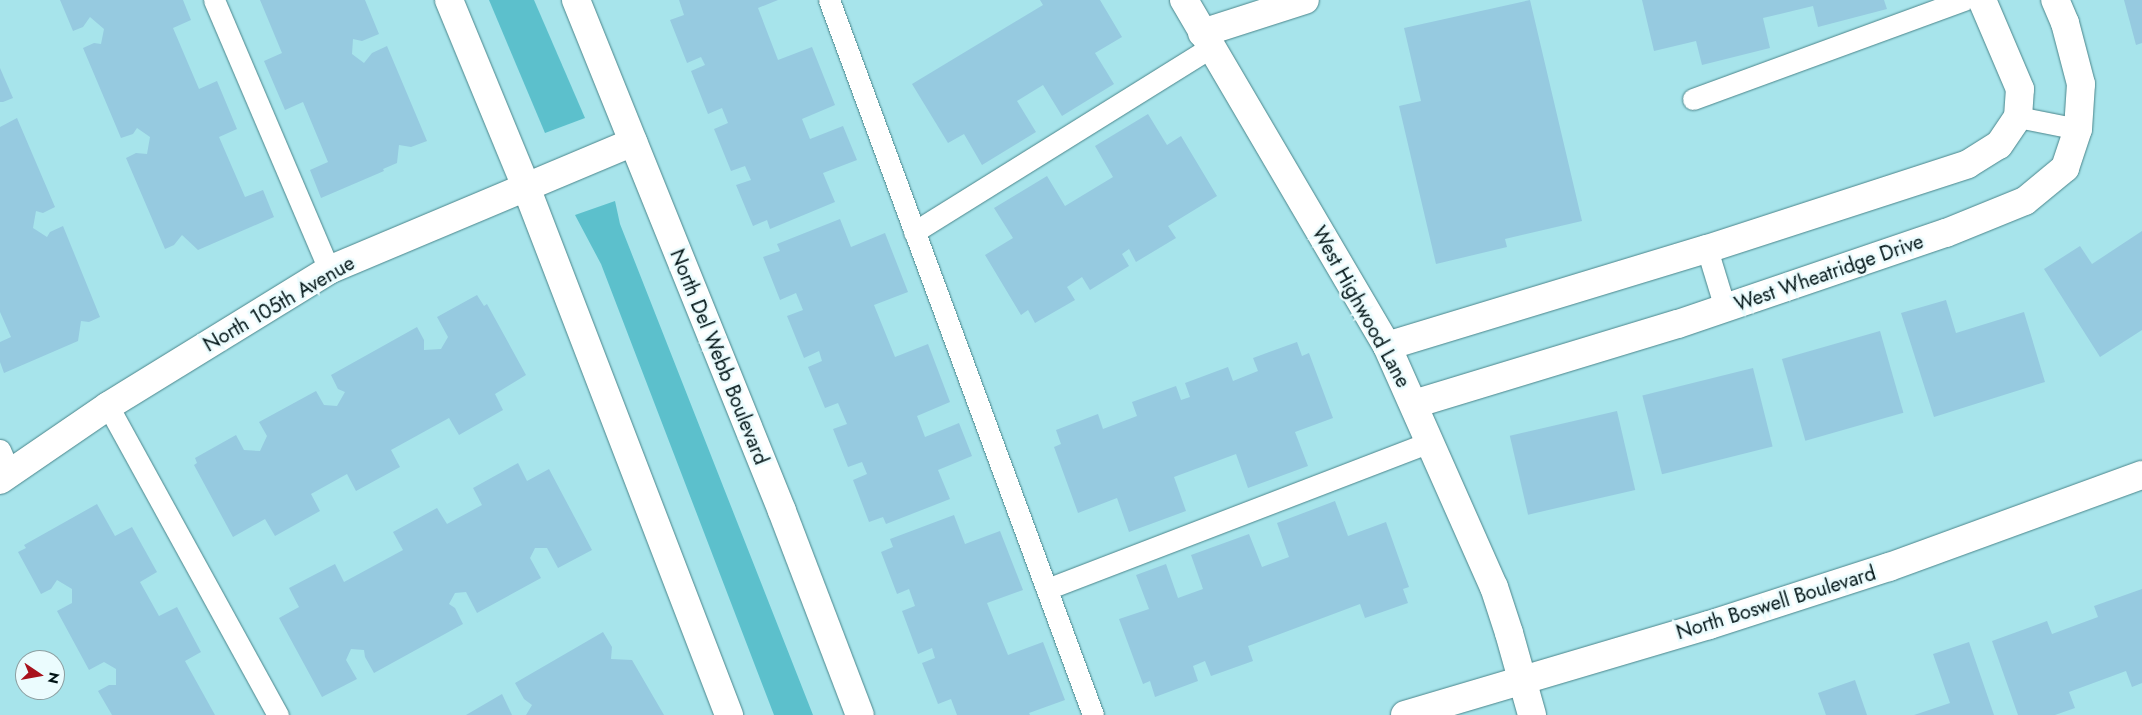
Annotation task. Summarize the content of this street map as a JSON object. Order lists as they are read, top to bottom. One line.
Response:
{"streets":{"street":["West Wheatridge Drive","North 105th Avenue","West Highwood Lane","North Del Webb Boulevard","North Boswell Boulevard"]},"crossings":[["West Wheatridge Drive","West Highwood Lane"],["North 105th Avenue","North Del Webb Boulevard"],["West Highwood Lane","North Boswell Boulevard"]],"north":"right"}
